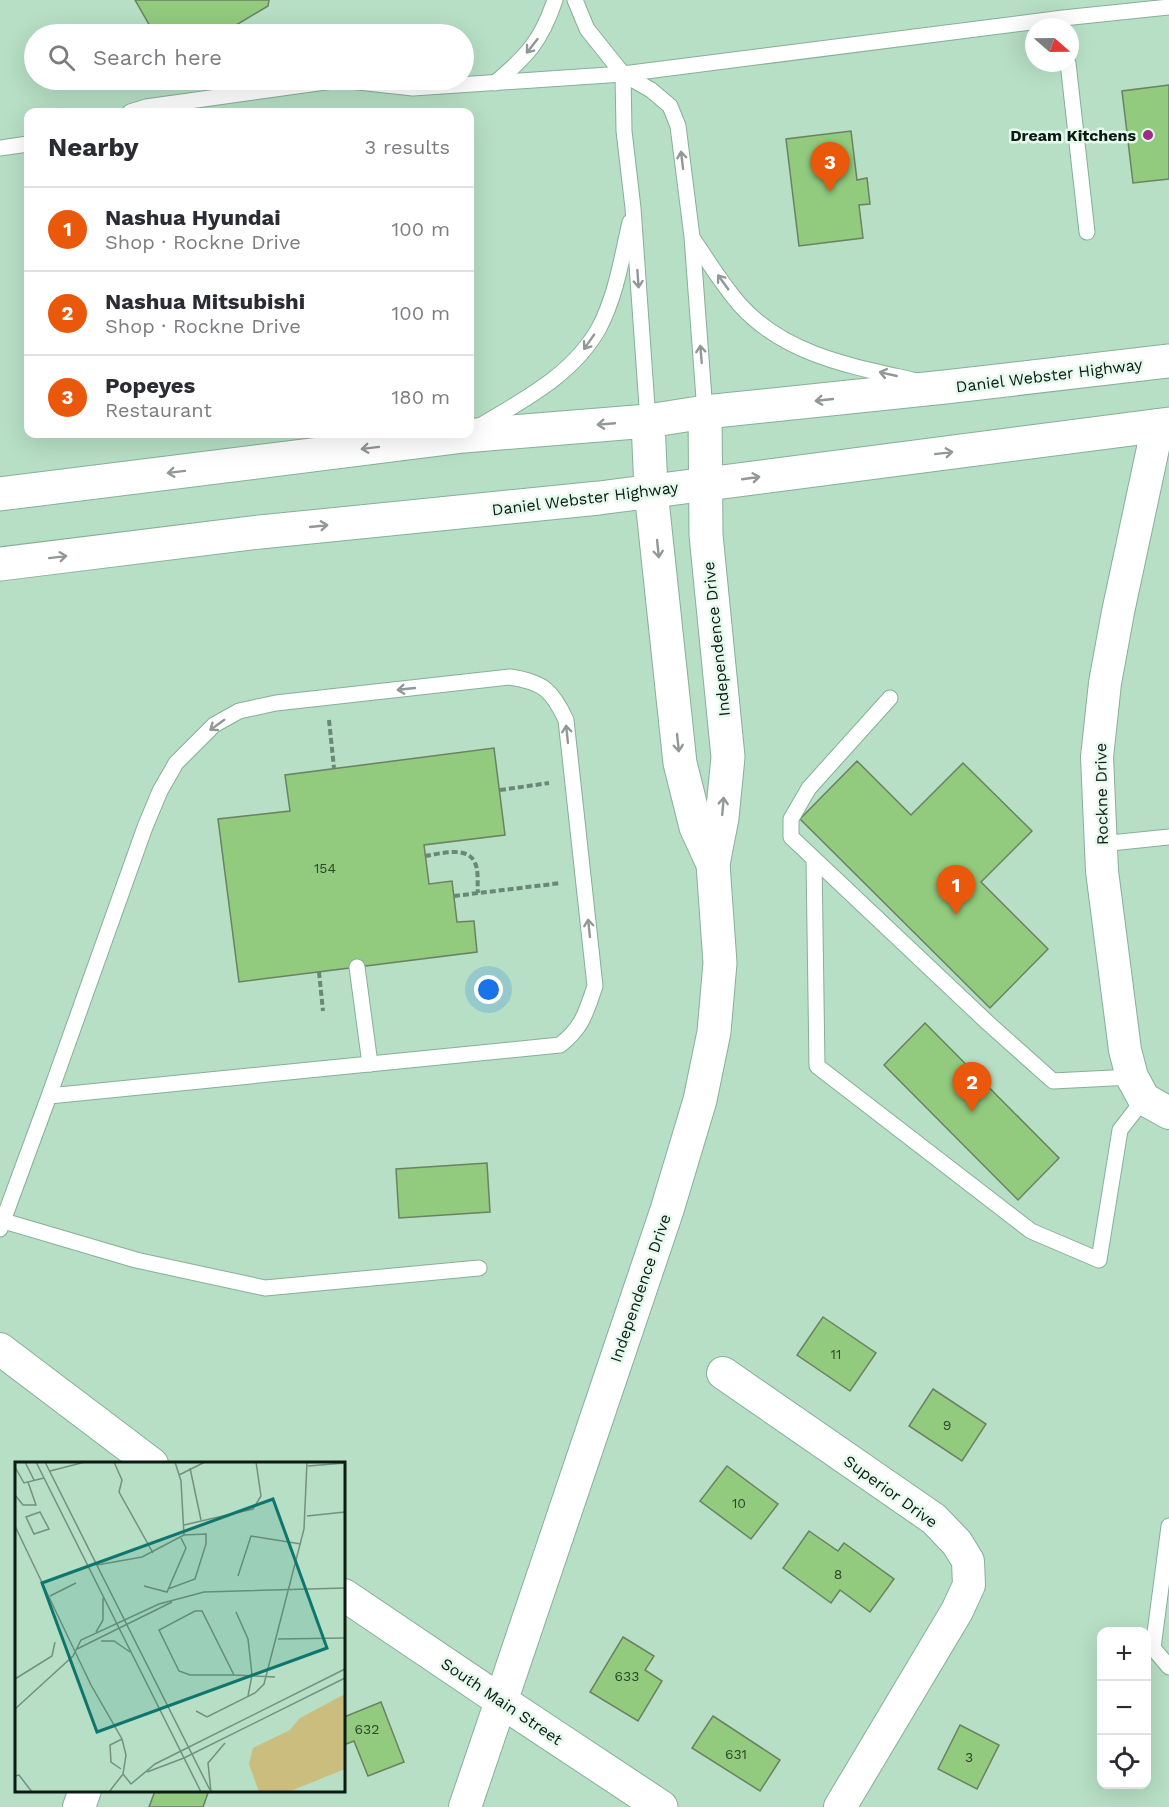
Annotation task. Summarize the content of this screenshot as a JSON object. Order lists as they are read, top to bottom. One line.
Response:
{"streets":{"main road":["Daniel Webster Highway","Independence Drive","South Main Street"],"street":["Rockne Drive","Superior Drive"]},"crossings":[["Daniel Webster Highway","Independence Drive"],["Daniel Webster Highway","Rockne Drive"],["Independence Drive","South Main Street"]],"places":["Dream Kitchens"],"house_numbers":["154","11","9","10","8","633","632","631","3"],"north":"right","page":{"search":"Search here","heading":["Nearby","3 results"],"pins":["3","1","2"],"list":[{"mark":"1","name":"Nashua Hyundai","note":"Shop · Rockne Drive","value":"100 m"},{"mark":"2","name":"Nashua Mitsubishi","note":"Shop · Rockne Drive","value":"100 m"},{"mark":"3","name":"Popeyes","note":"Restaurant","value":"180 m"}],"map_buttons":["+","−"]}}
